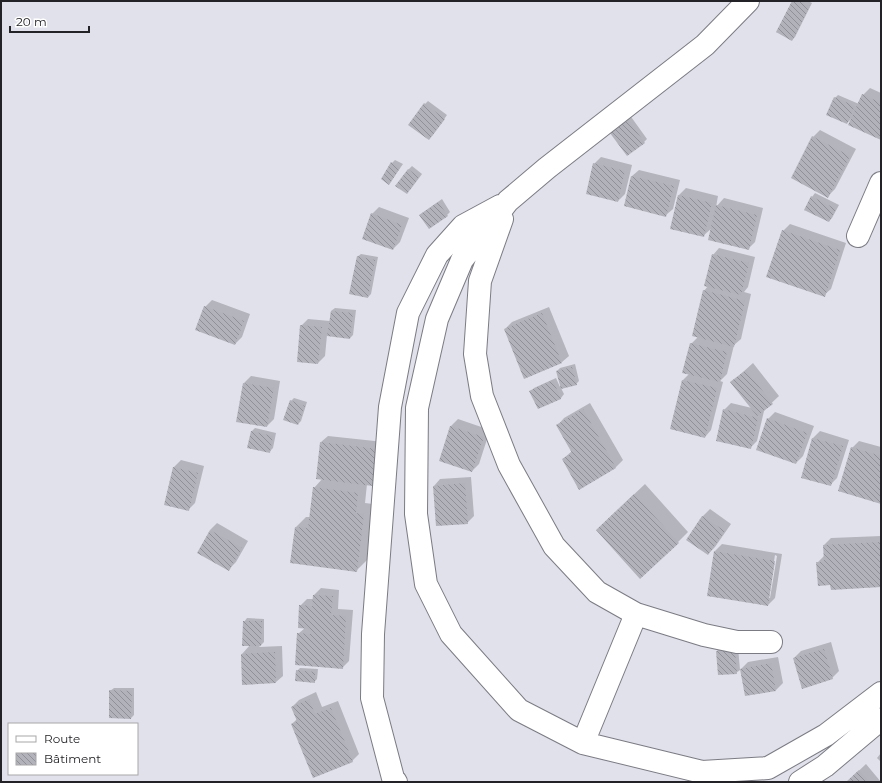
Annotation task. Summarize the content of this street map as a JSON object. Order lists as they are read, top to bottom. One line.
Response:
{"legend":["Route","Bâtiment"],"scale_bar":"20 m"}
